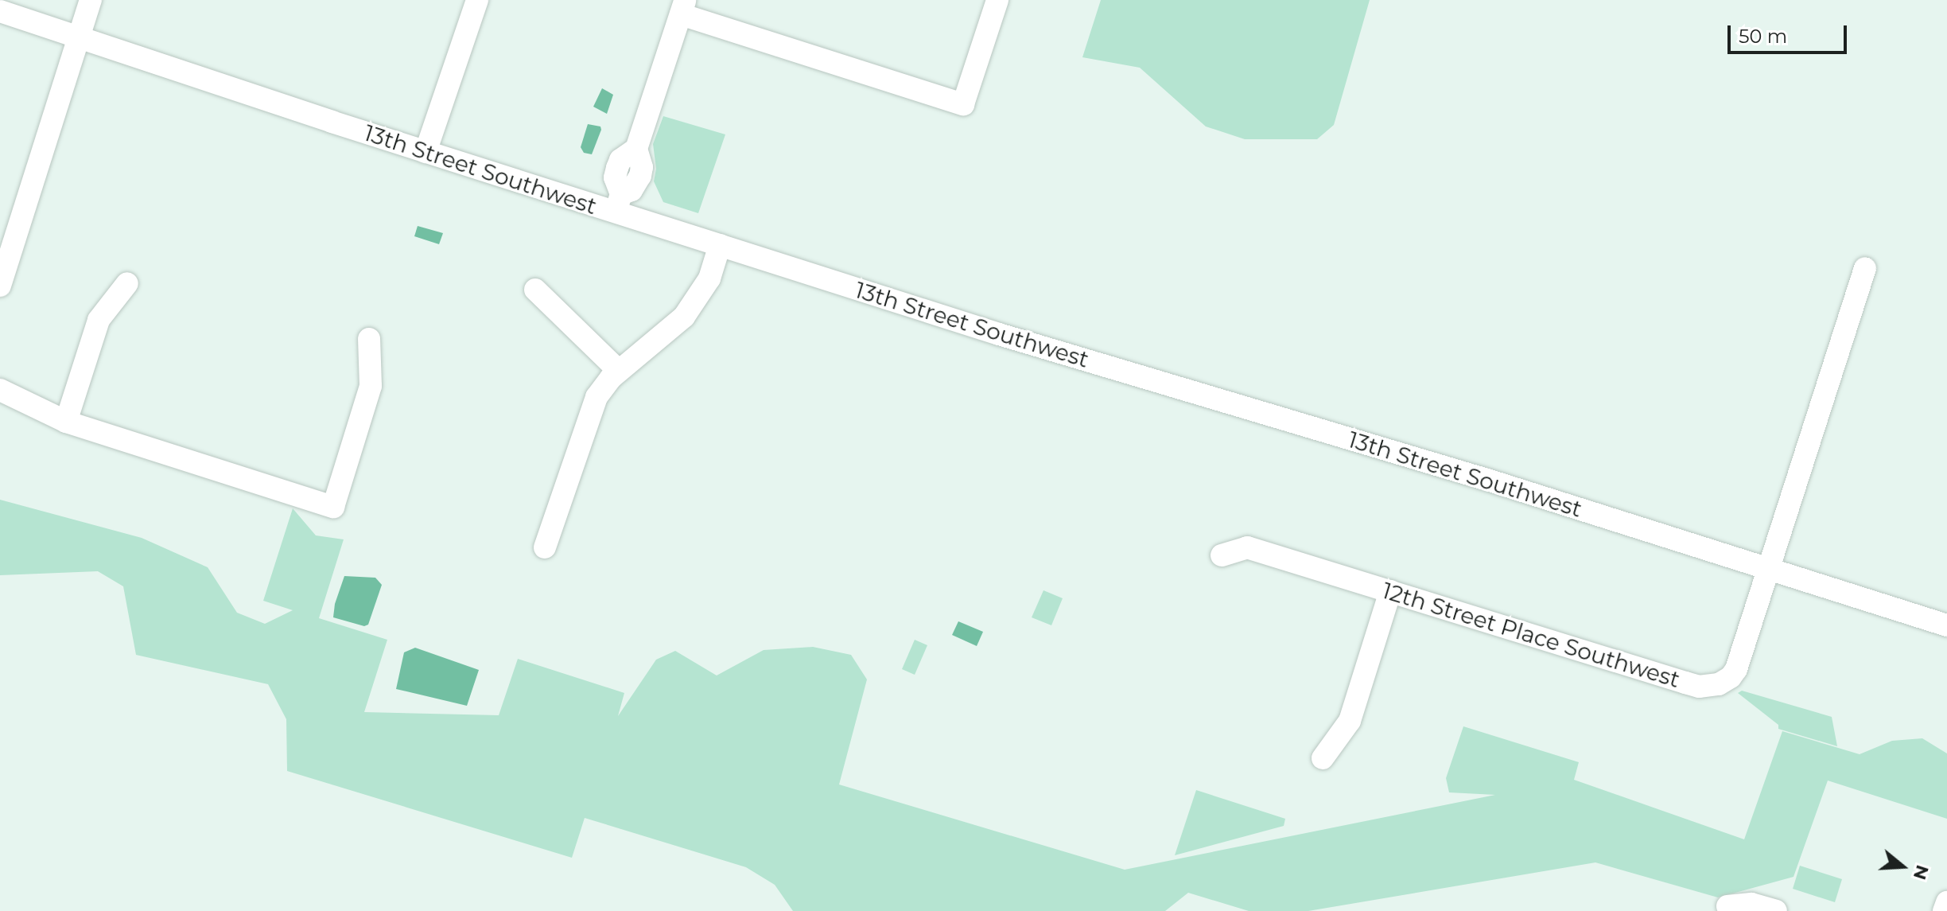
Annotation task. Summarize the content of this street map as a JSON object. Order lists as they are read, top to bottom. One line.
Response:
{"streets":{"street":["13th Street Southwest","12th Street Place Southwest"]},"crossings":[["13th Street Southwest","12th Street Place Southwest"]],"scale_bar":"50 m","north":"right"}
